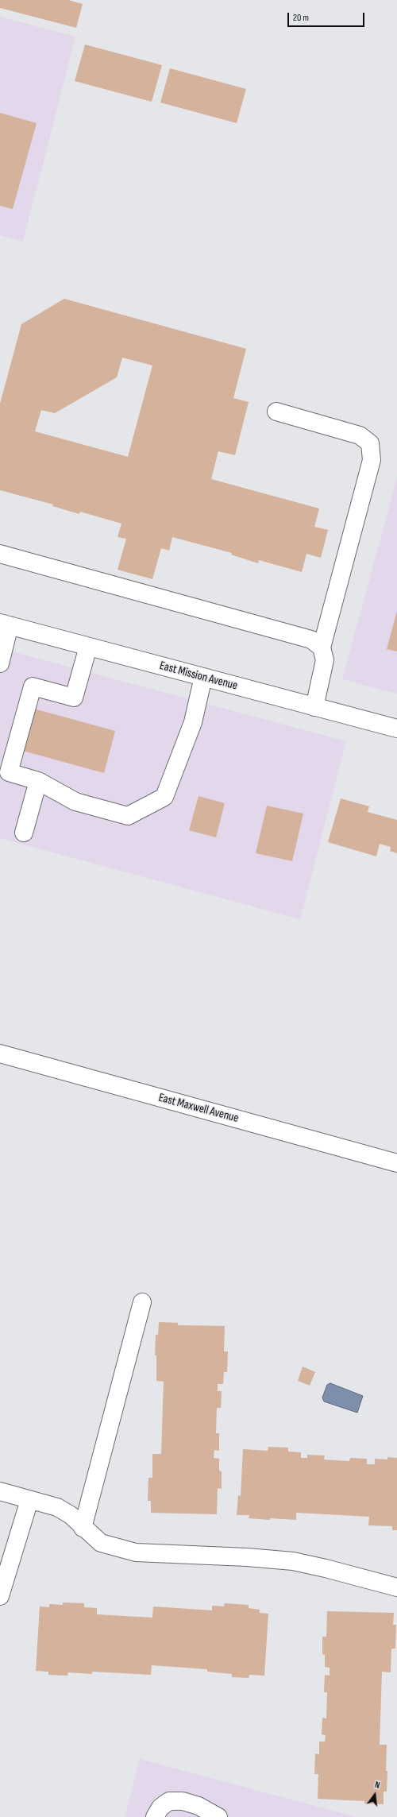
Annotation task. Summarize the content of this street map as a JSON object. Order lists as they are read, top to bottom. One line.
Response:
{"streets":{"street":["East Mission Avenue","East Maxwell Avenue"]},"scale_bar":"20 m","north":"top"}
